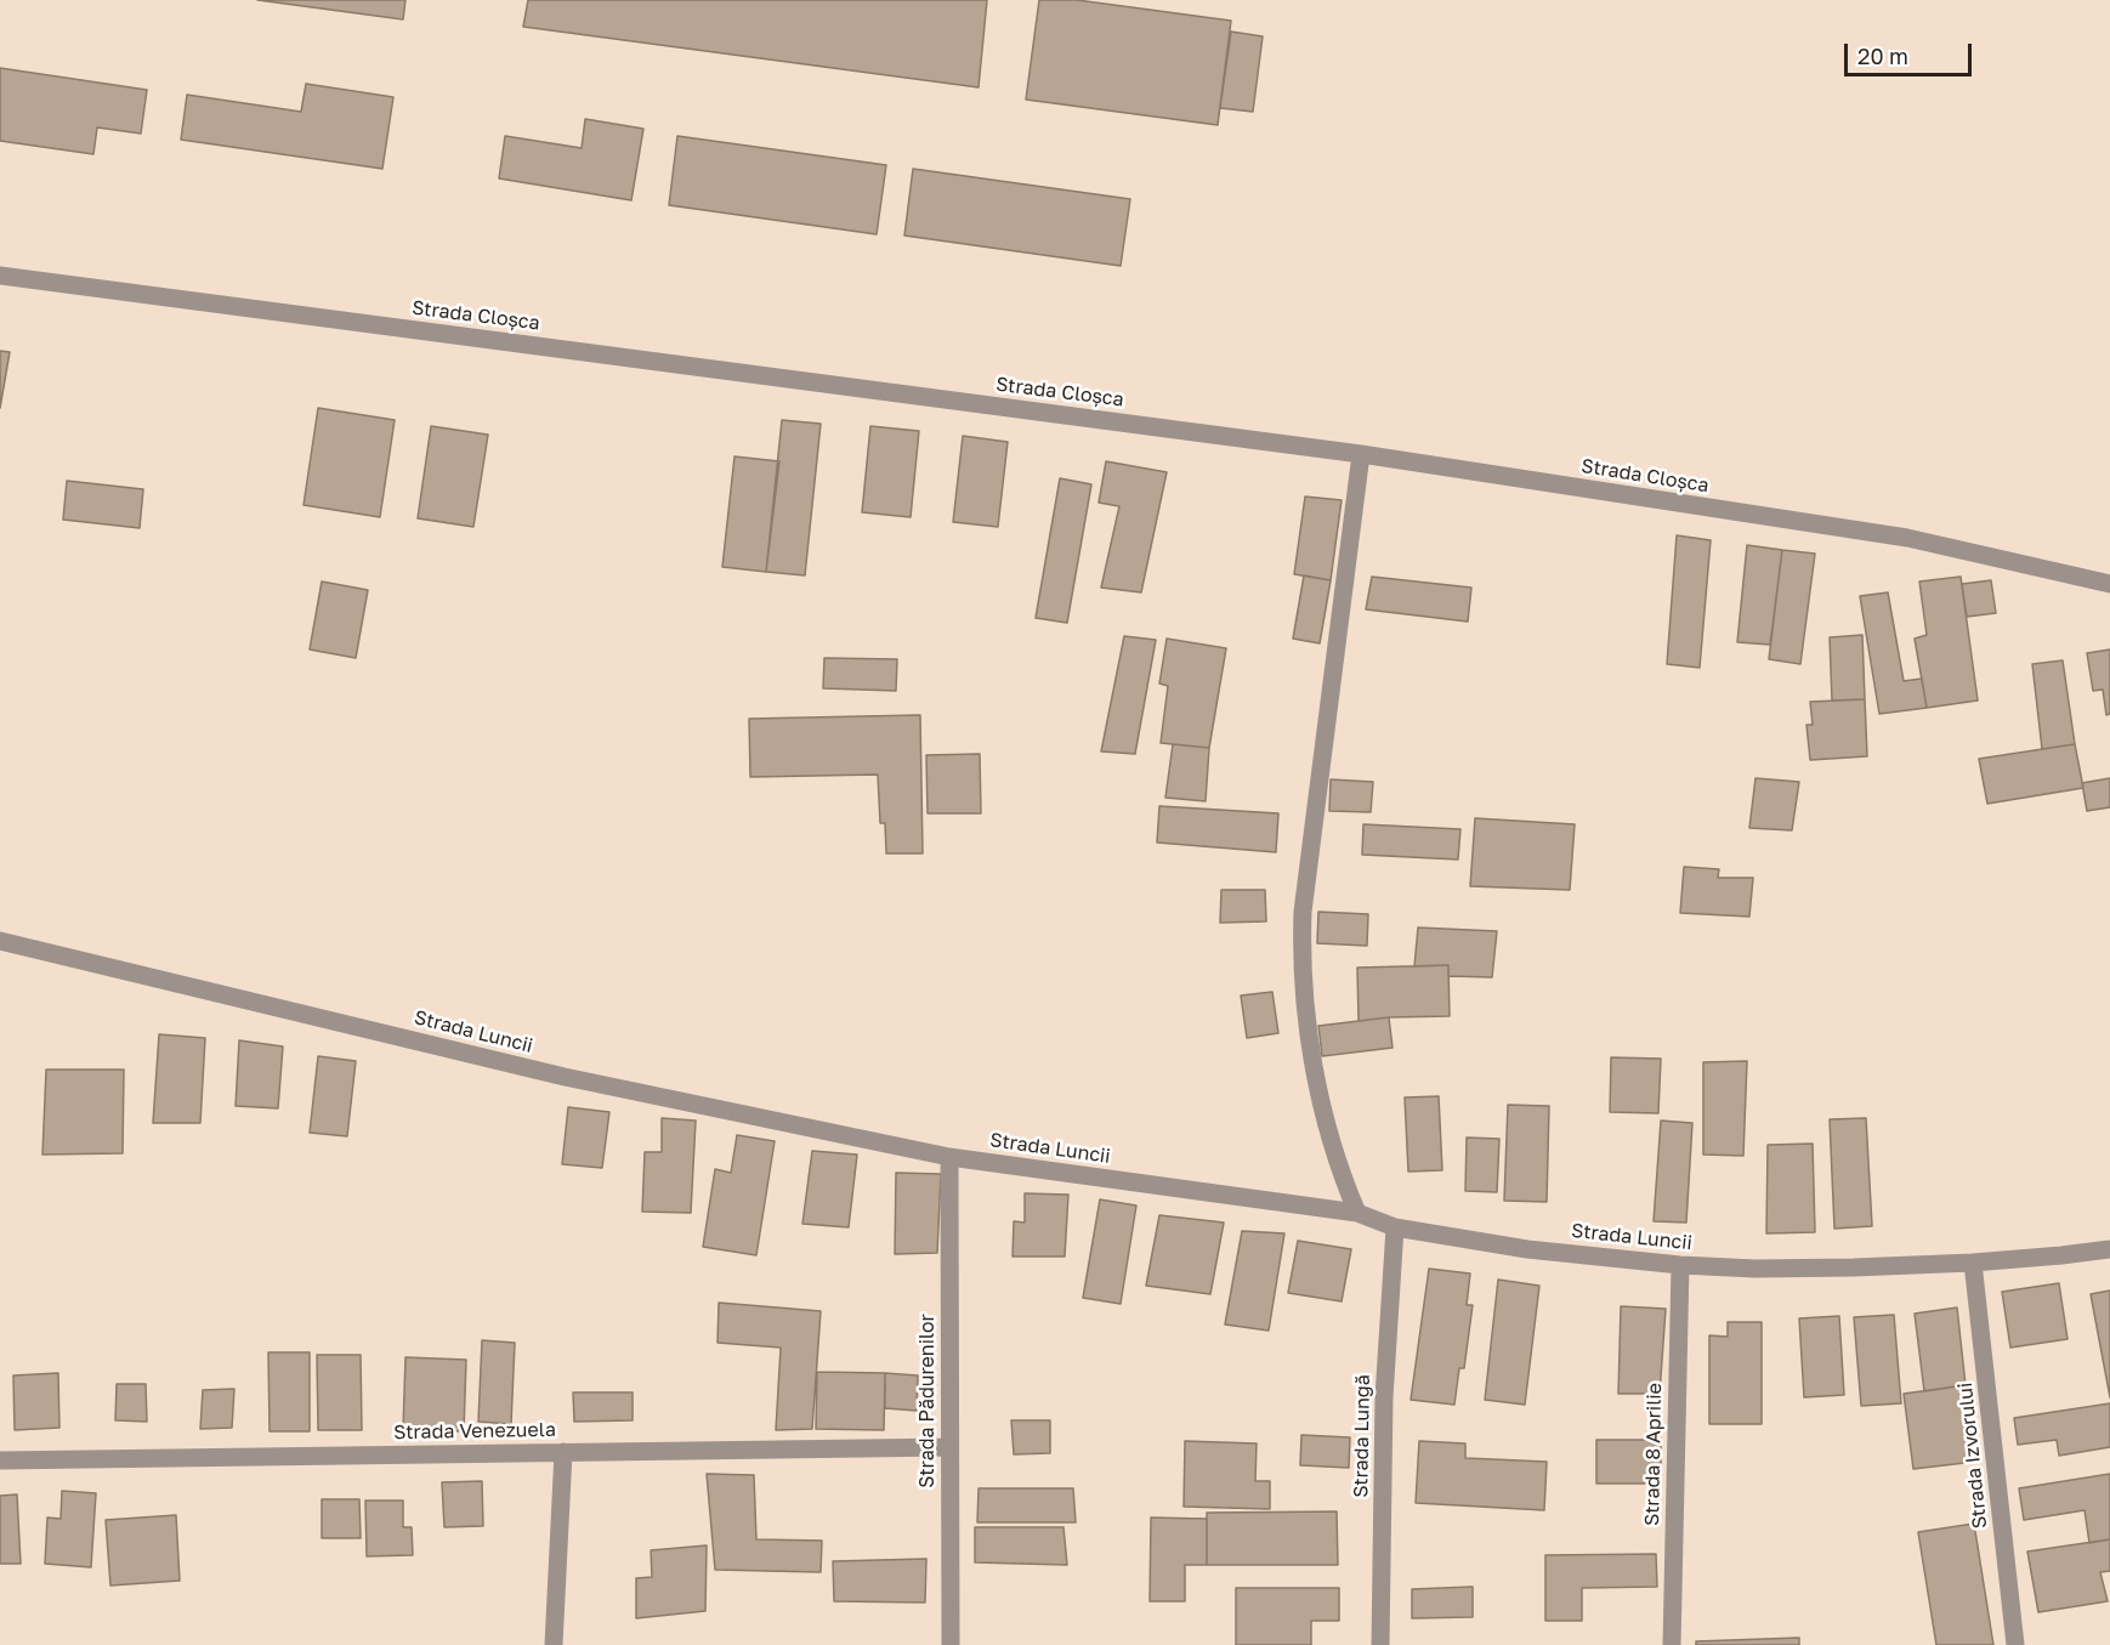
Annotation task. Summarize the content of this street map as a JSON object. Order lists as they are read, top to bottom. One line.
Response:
{"streets":{"street":["Strada Cloșca","Strada Luncii","Strada Pădurenilor","Strada Venezuela","Strada Lungă","Strada 8 Aprilie","Strada Izvorului"]},"crossings":[["Strada Luncii","Strada Pădurenilor"],["Strada Luncii","Strada Lungă"],["Strada Luncii","Strada 8 Aprilie"],["Strada Luncii","Strada Izvorului"],["Strada Pădurenilor","Strada Venezuela"]],"scale_bar":"20 m"}
